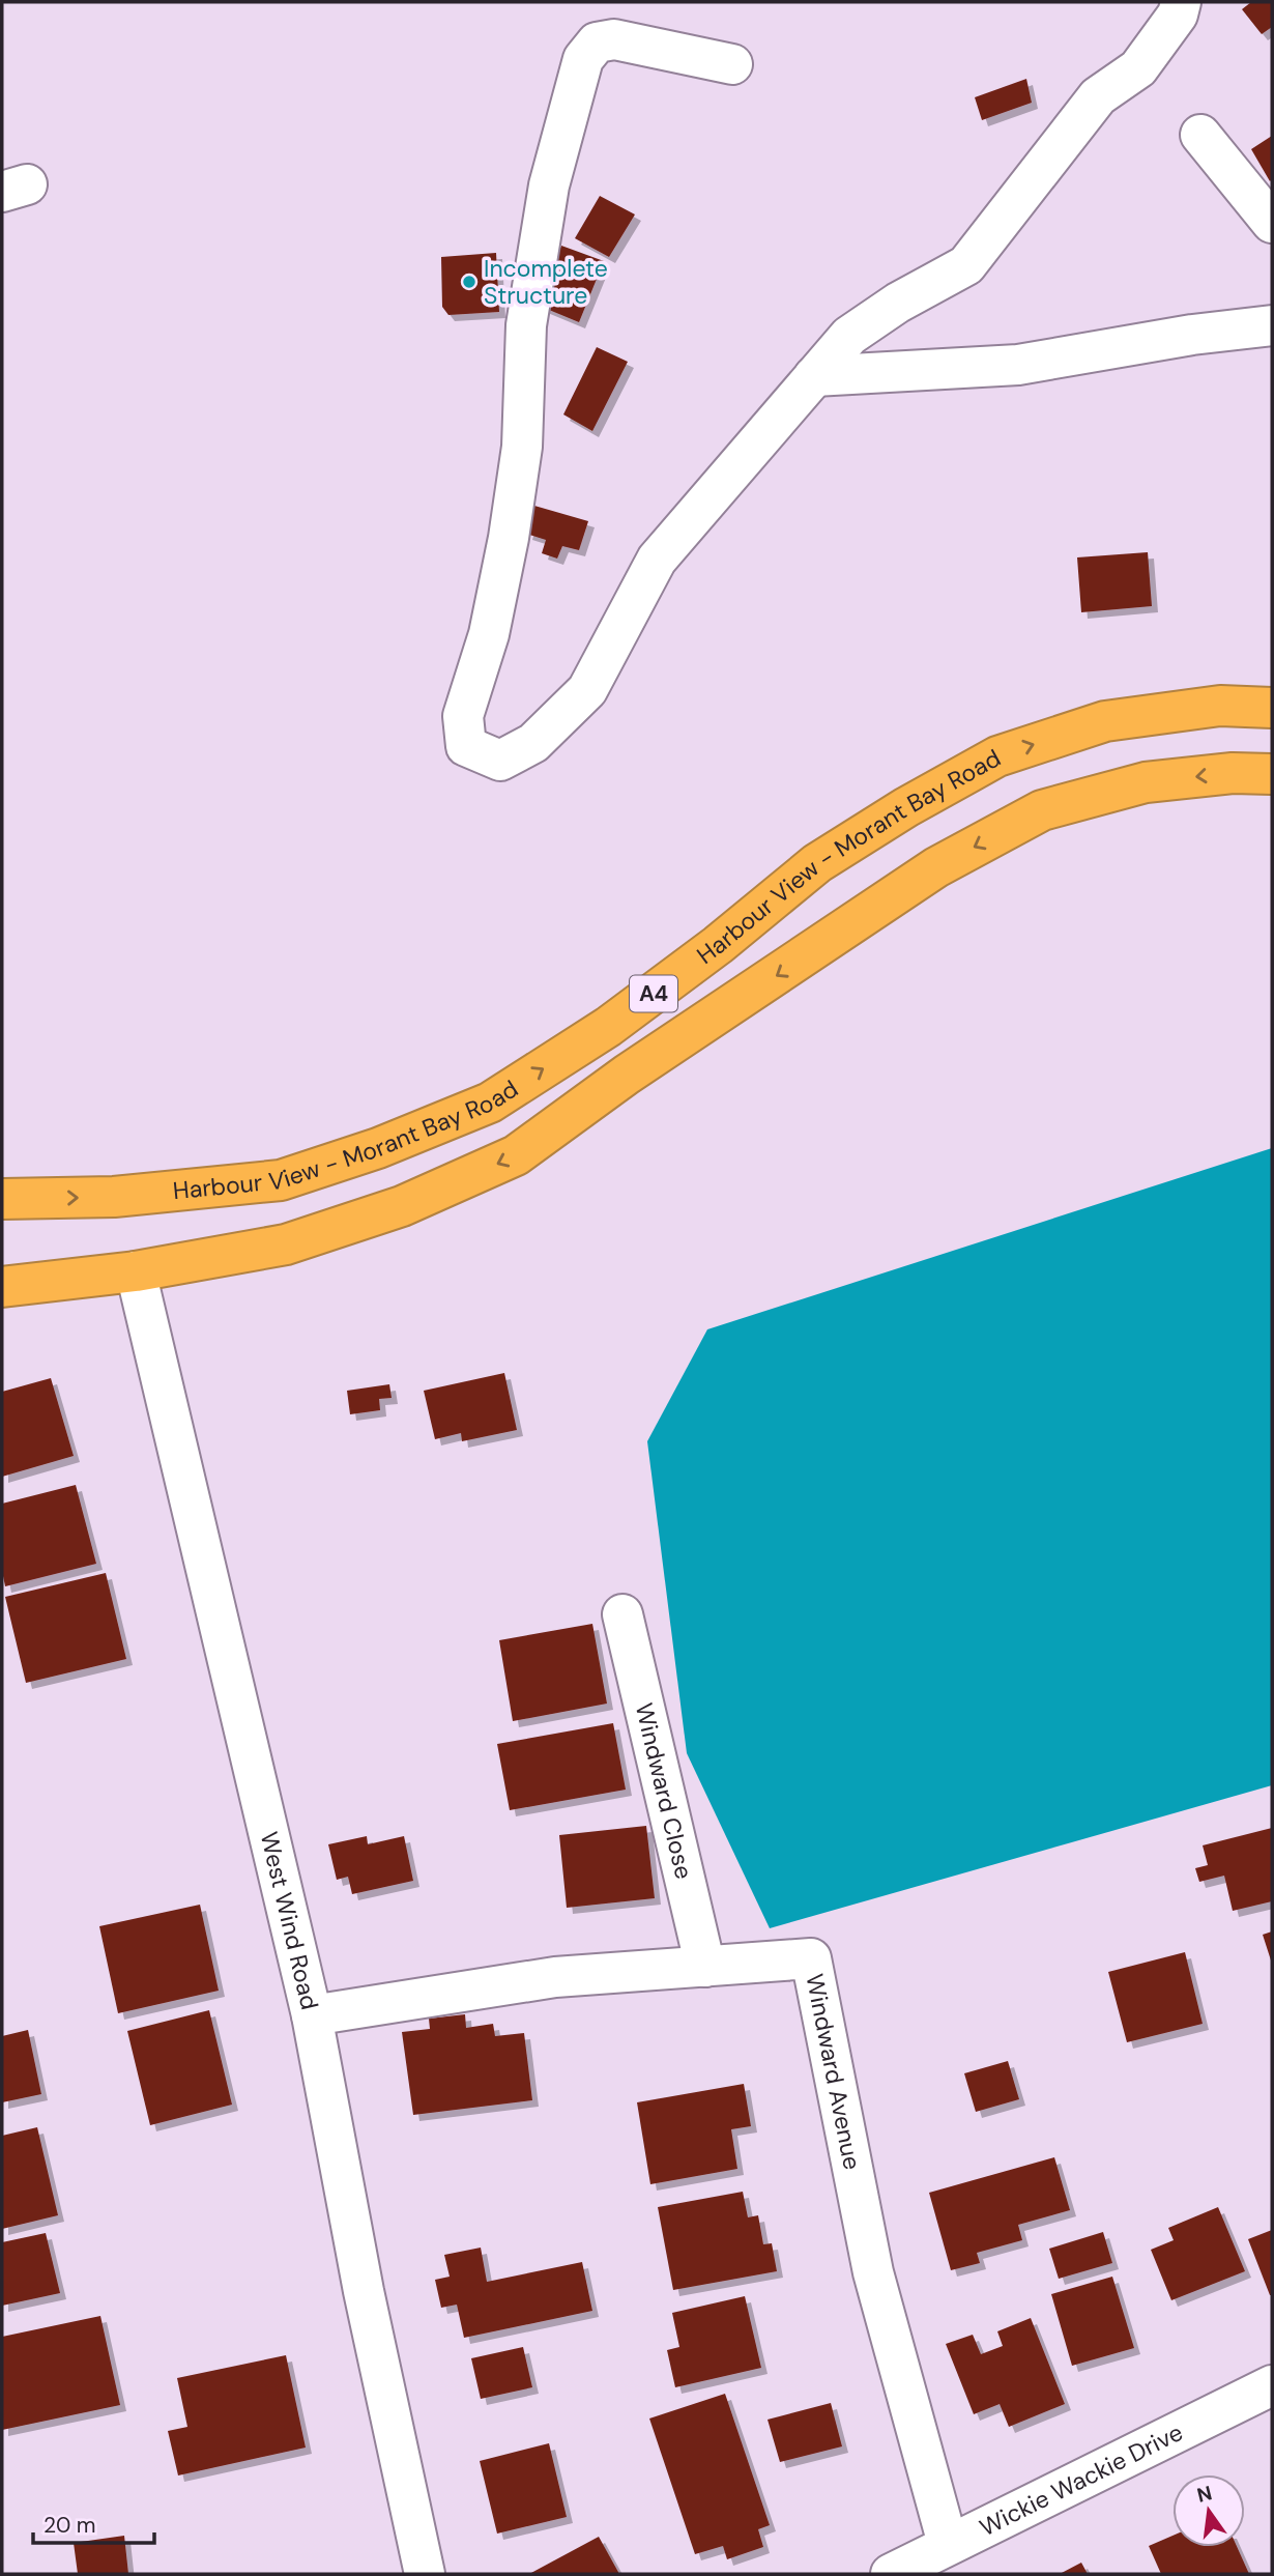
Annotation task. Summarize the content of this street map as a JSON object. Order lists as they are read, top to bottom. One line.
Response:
{"streets":{"highway":["Harbour View - Morant Bay Road","A4"],"street":["Windward Close","West Wind Road","Windward Avenue","Wickie Wackie Drive"]},"crossings":[["A4","West Wind Road"],["Windward Close","Windward Avenue"],["West Wind Road","Windward Avenue"],["Windward Avenue","Wickie Wackie Drive"]],"places":["Incomplete Structure"],"scale_bar":"20 m","north":"top"}
